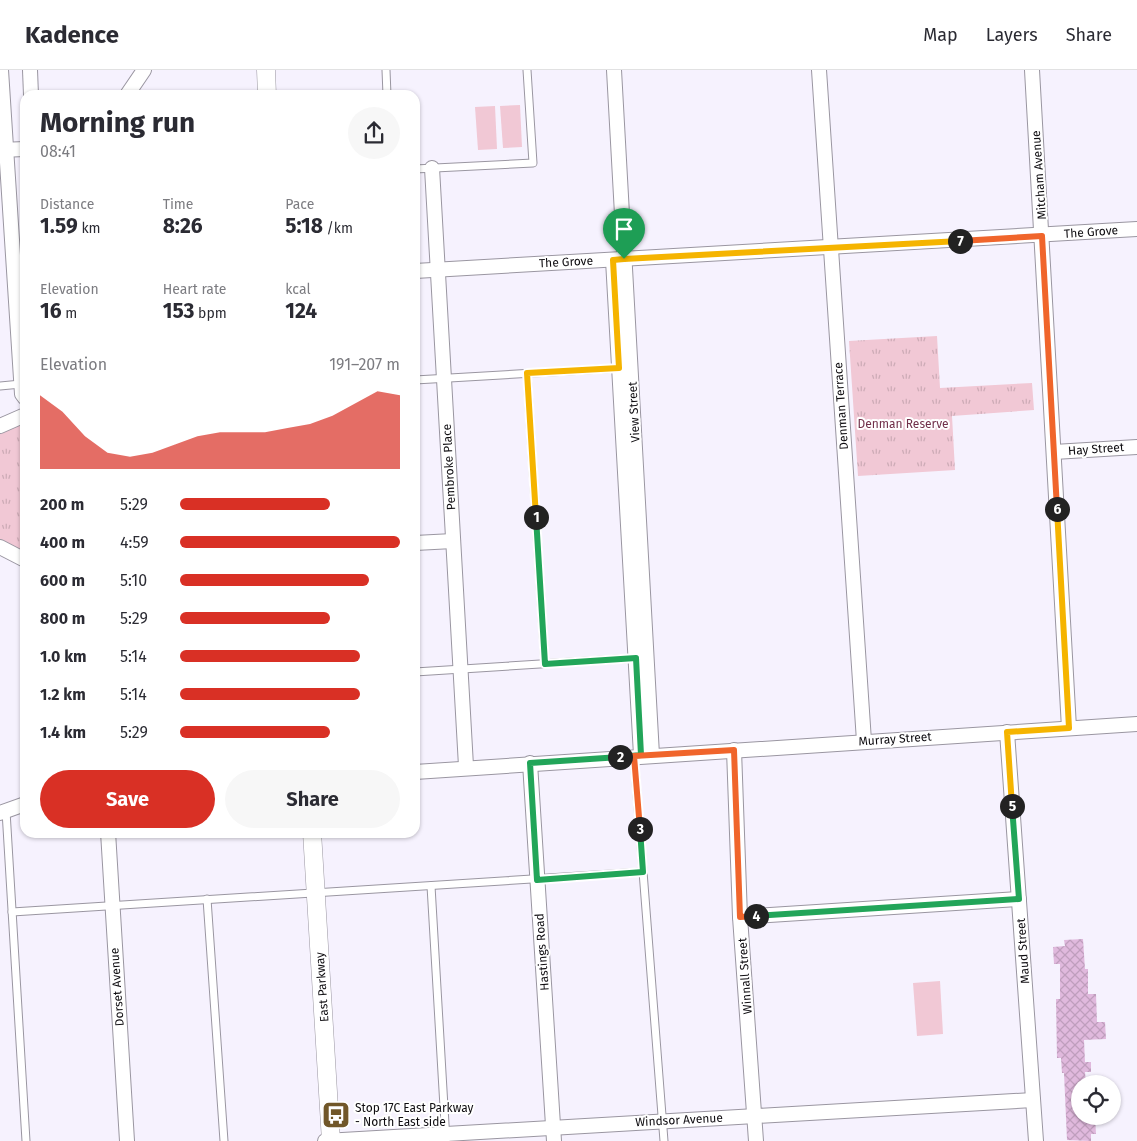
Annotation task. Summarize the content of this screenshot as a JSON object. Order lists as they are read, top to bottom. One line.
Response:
{"streets":{"street":["Mitcham Avenue","The Grove","Denman Terrace","View Street","Hay Street","Pembroke Place","Murray Street","Maud Street","Hastings Road","Winnall Street","Dorset Avenue","East Parkway","Windsor Avenue"]},"crossings":[["Mitcham Avenue","The Grove"],["Mitcham Avenue","Hay Street"],["Mitcham Avenue","Murray Street"],["The Grove","Denman Terrace"],["The Grove","View Street"],["The Grove","Pembroke Place"],["Denman Terrace","Murray Street"],["View Street","Murray Street"],["Pembroke Place","Murray Street"],["Murray Street","Maud Street"],["Murray Street","Hastings Road"],["Murray Street","Winnall Street"],["Maud Street","Windsor Avenue"],["Hastings Road","Windsor Avenue"],["Winnall Street","Windsor Avenue"],["East Parkway","Windsor Avenue"]],"parks":["Denman Reserve"],"places":{"bus stop":["Stop 17C East Parkway - North East side"]},"page":{"header":"Kadence","nav":["Map","Layers","Share"],"heading":["Morning run","08:41"],"stats":[["Distance","1.59 km"],["Time","8:26"],["Pace","5:18 /km"],["Elevation","16 m"],["Heart rate","153 bpm"],["kcal","124"]],"pins":["7","6","1","2","5","3","4"],"chart":["Elevation","191–207 m"],"list":[{"name":"200 m","note":"5:29"},{"name":"400 m","note":"4:59"},{"name":"600 m","note":"5:10"},{"name":"800 m","note":"5:29"},{"name":"1.0 km","note":"5:14"},{"name":"1.2 km","note":"5:14"},{"name":"1.4 km","note":"5:29"}],"buttons":["Save","Share"]}}
